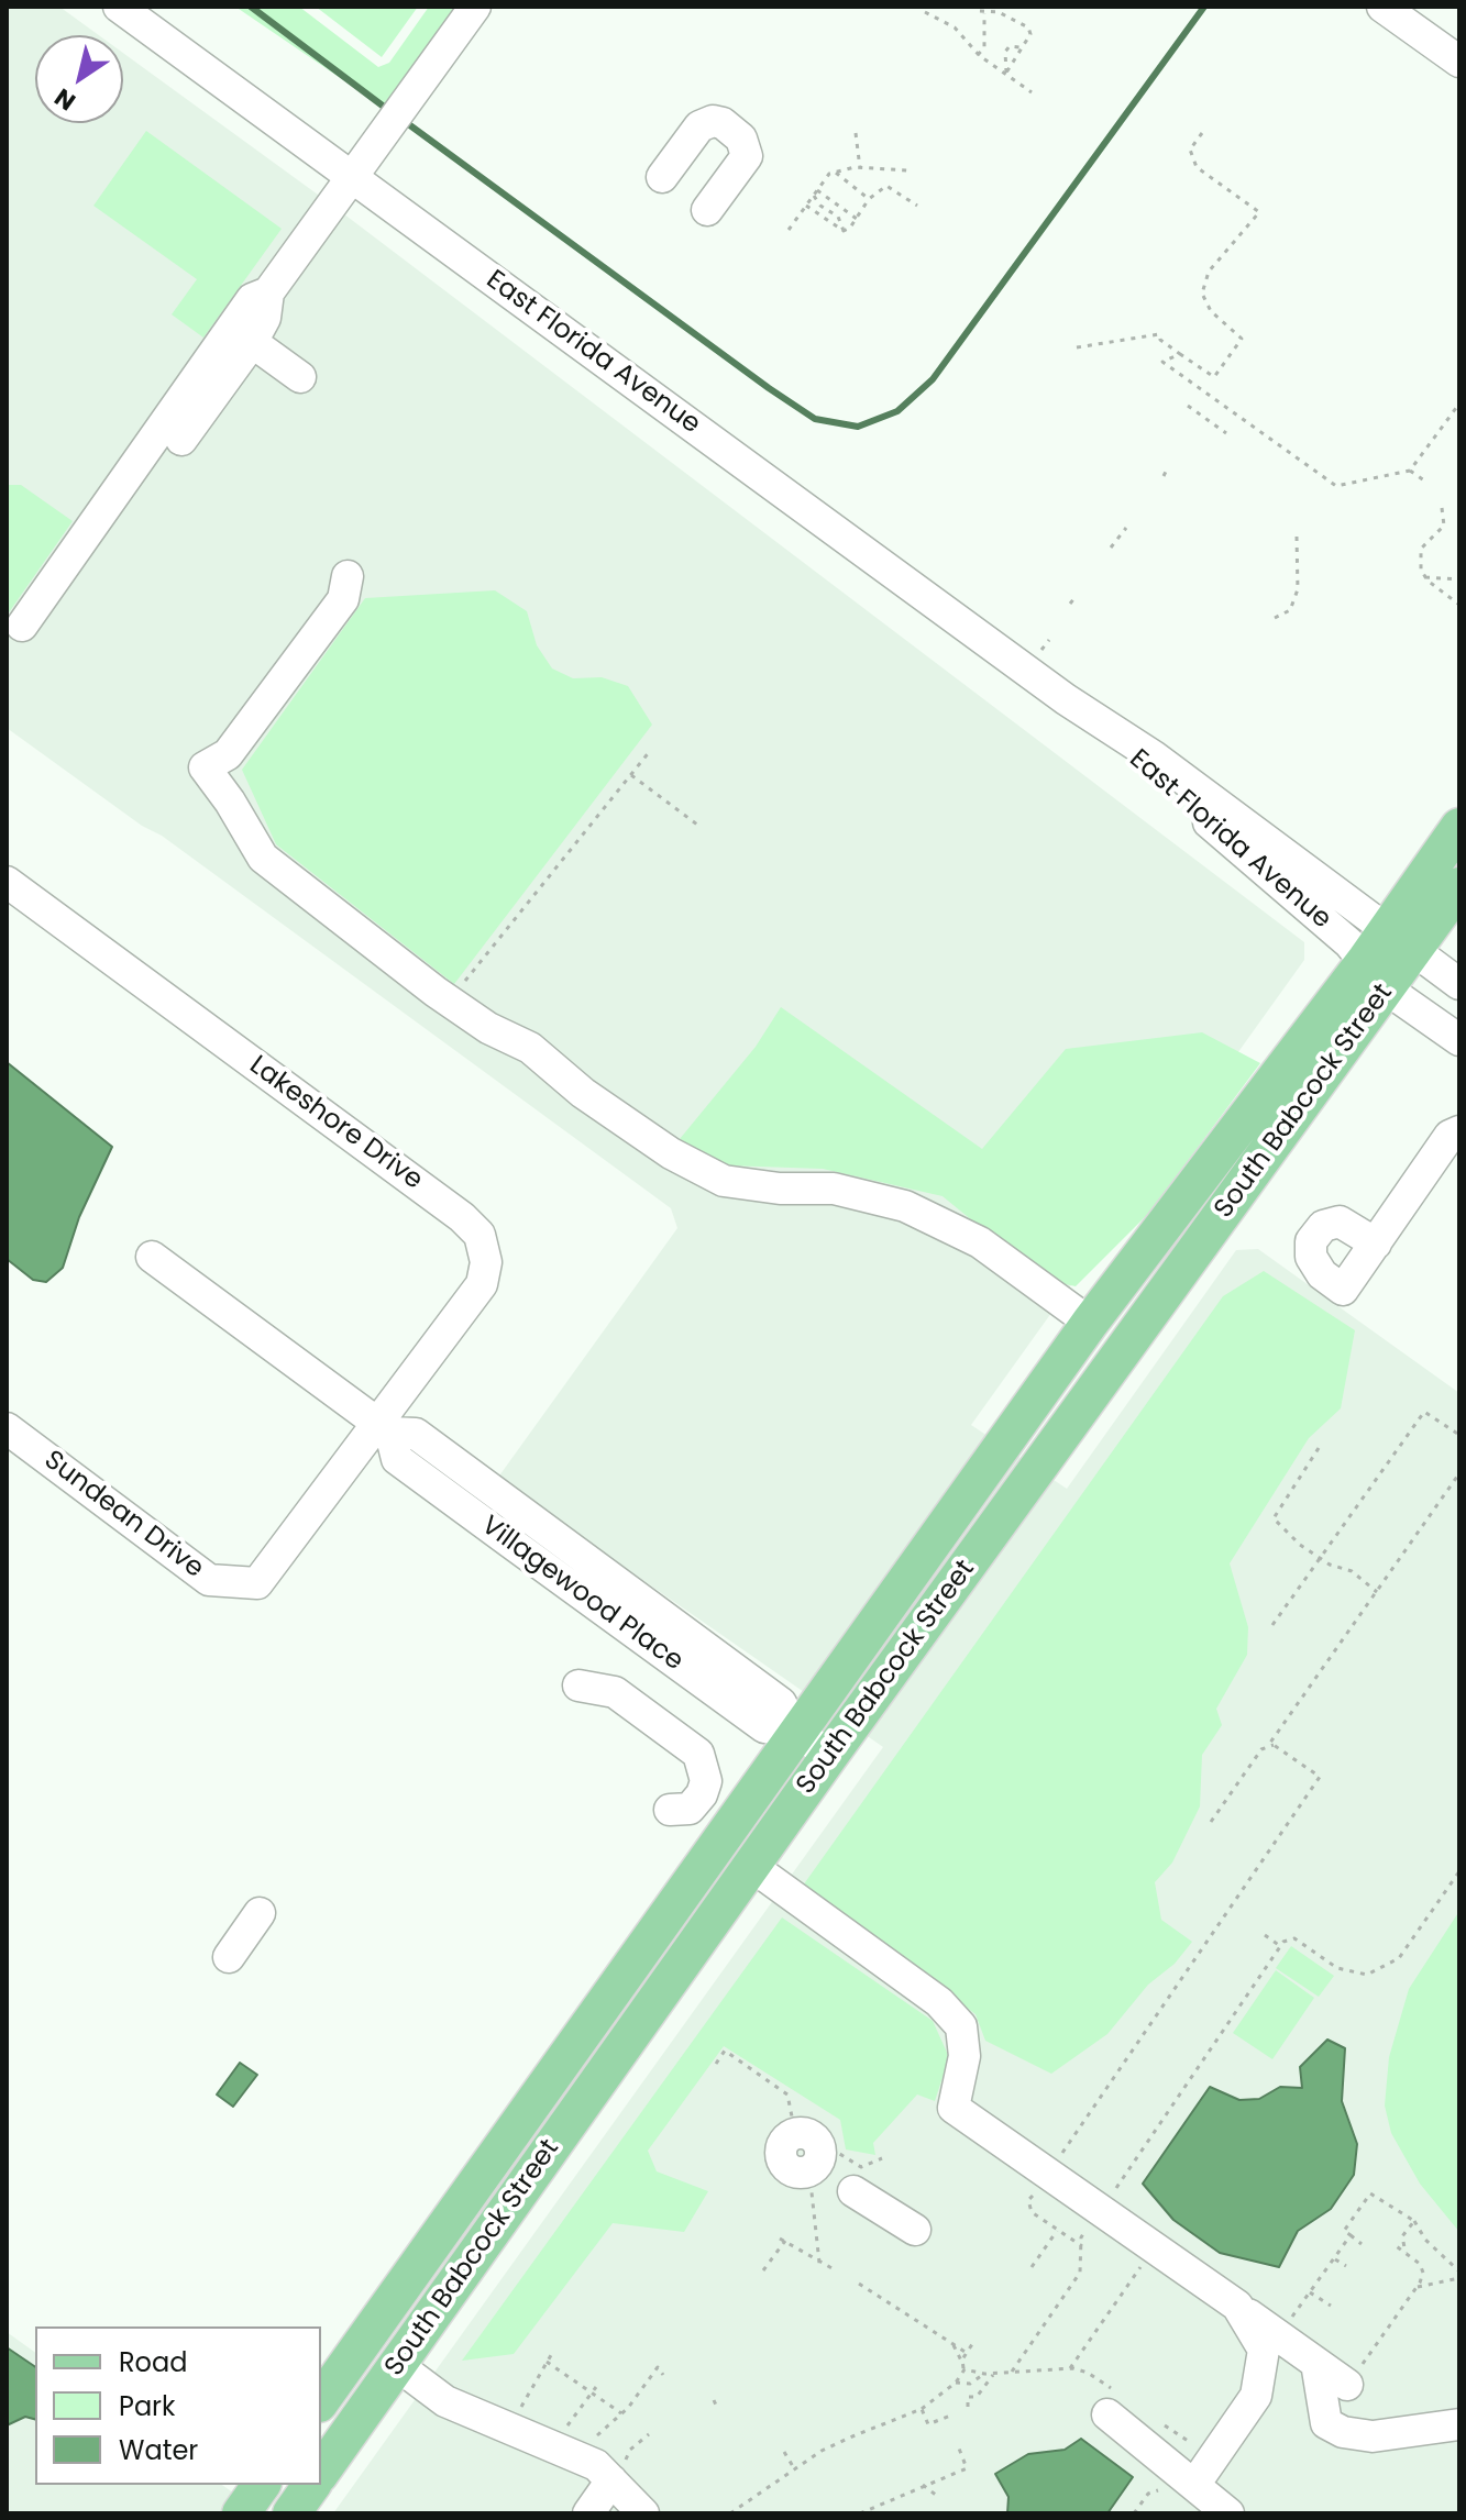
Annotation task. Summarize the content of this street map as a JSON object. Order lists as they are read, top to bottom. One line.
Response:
{"streets":{"main road":["South Babcock Street"],"street":["East Florida Avenue","Lakeshore Drive","Sundean Drive","Villagewood Place"]},"crossings":[["East Florida Avenue","South Babcock Street"],["South Babcock Street","Villagewood Place"],["Lakeshore Drive","Sundean Drive"],["Lakeshore Drive","Villagewood Place"],["Sundean Drive","Villagewood Place"]],"legend":["Road","Park","Water"],"north":"bottom left"}
